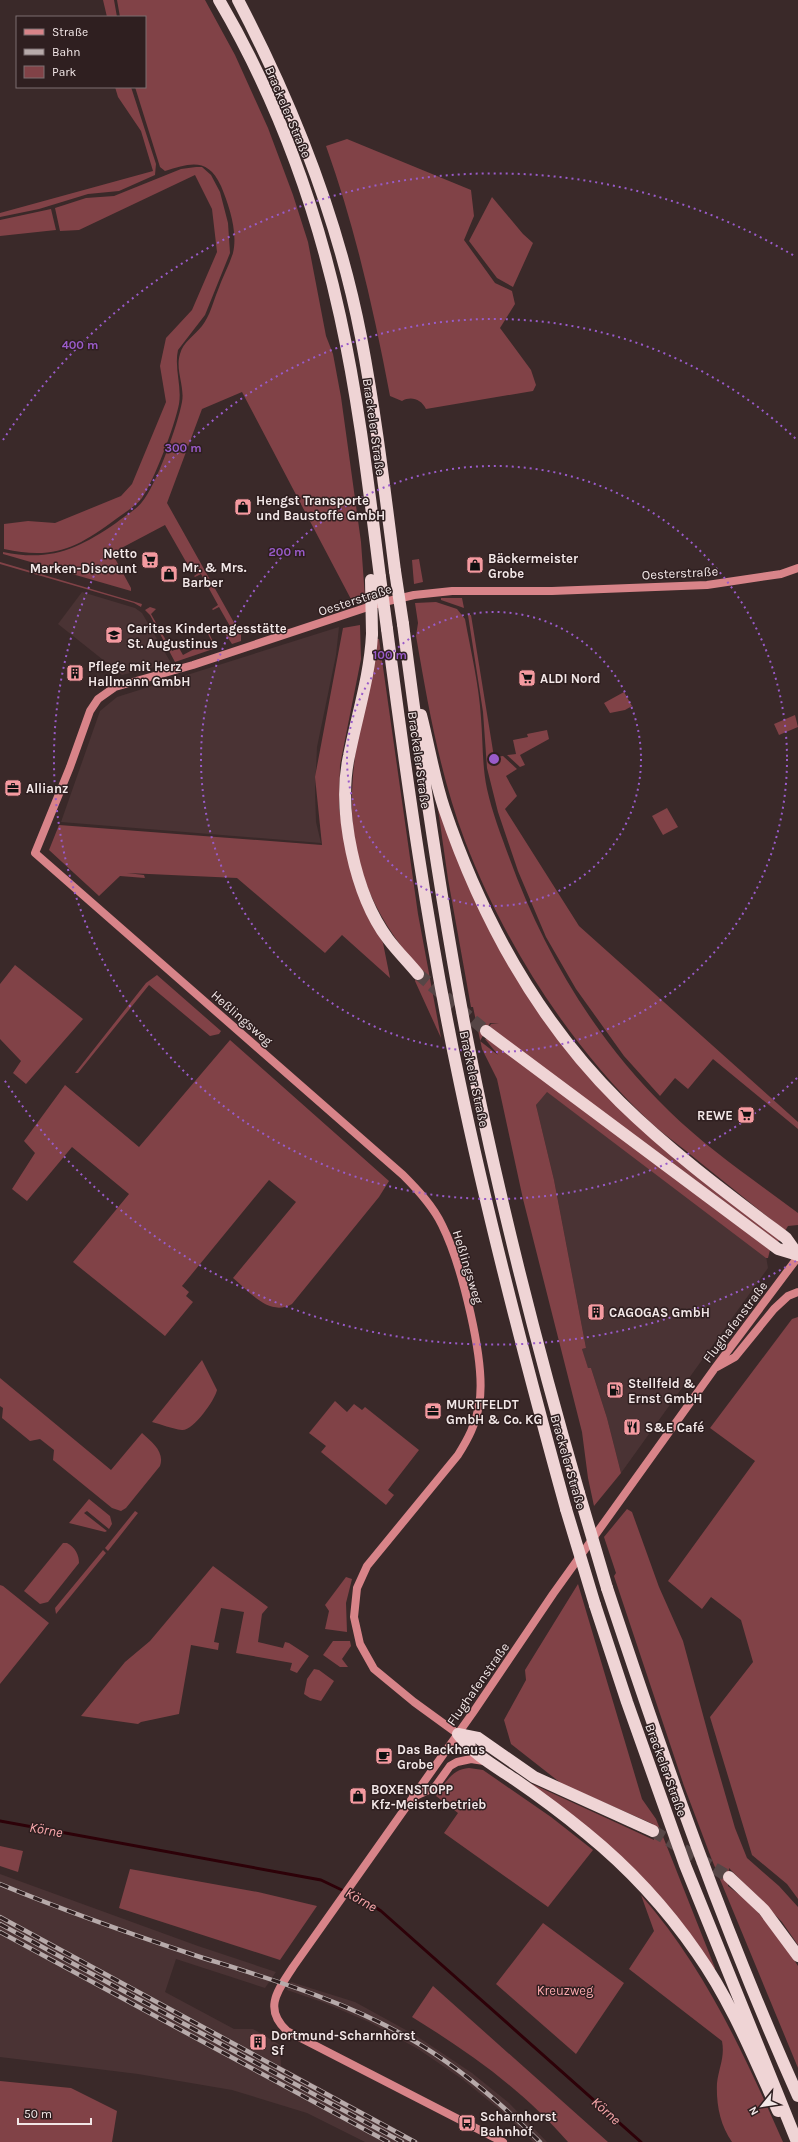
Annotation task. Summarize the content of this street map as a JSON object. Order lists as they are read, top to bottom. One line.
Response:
{"streets":{"highway":["Brackeler Straße"],"street":["Oesterstraße","Heßlingsweg","Flughafenstraße"]},"crossings":[["Oesterstraße","Heßlingsweg"],["Heßlingsweg","Flughafenstraße"]],"water":["Körne"],"parks":["Kreuzweg"],"places":{"shop":["Hengst Transporte und Baustoffe GmbH","Bäckermeister Grobe","Mr. & Mrs. Barber","BOXENSTOPP Kfz-Meisterbetrieb"],"supermarket":["Netto Marken-Discount","ALDI Nord","REWE"],"school or university":["Caritas Kindertagesstätte St. Augustinus"],"building":["Pflege mit Herz Hallmann GmbH","CAGOGAS GmbH","Dortmund-Scharnhorst Sf"],"office":["Allianz","MURTFELDT GmbH & Co. KG"],"fuel station":["Stellfeld & Ernst GmbH"],"restaurant":["S&E Café"],"cafe":["Das Backhaus Grobe"],"bus stop":["Scharnhorst Bahnhof"]},"legend":["Straße","Bahn","Park"],"scale_bar":"50 m","north":"bottom left","rings":["400 m","300 m","200 m","100 m"]}
